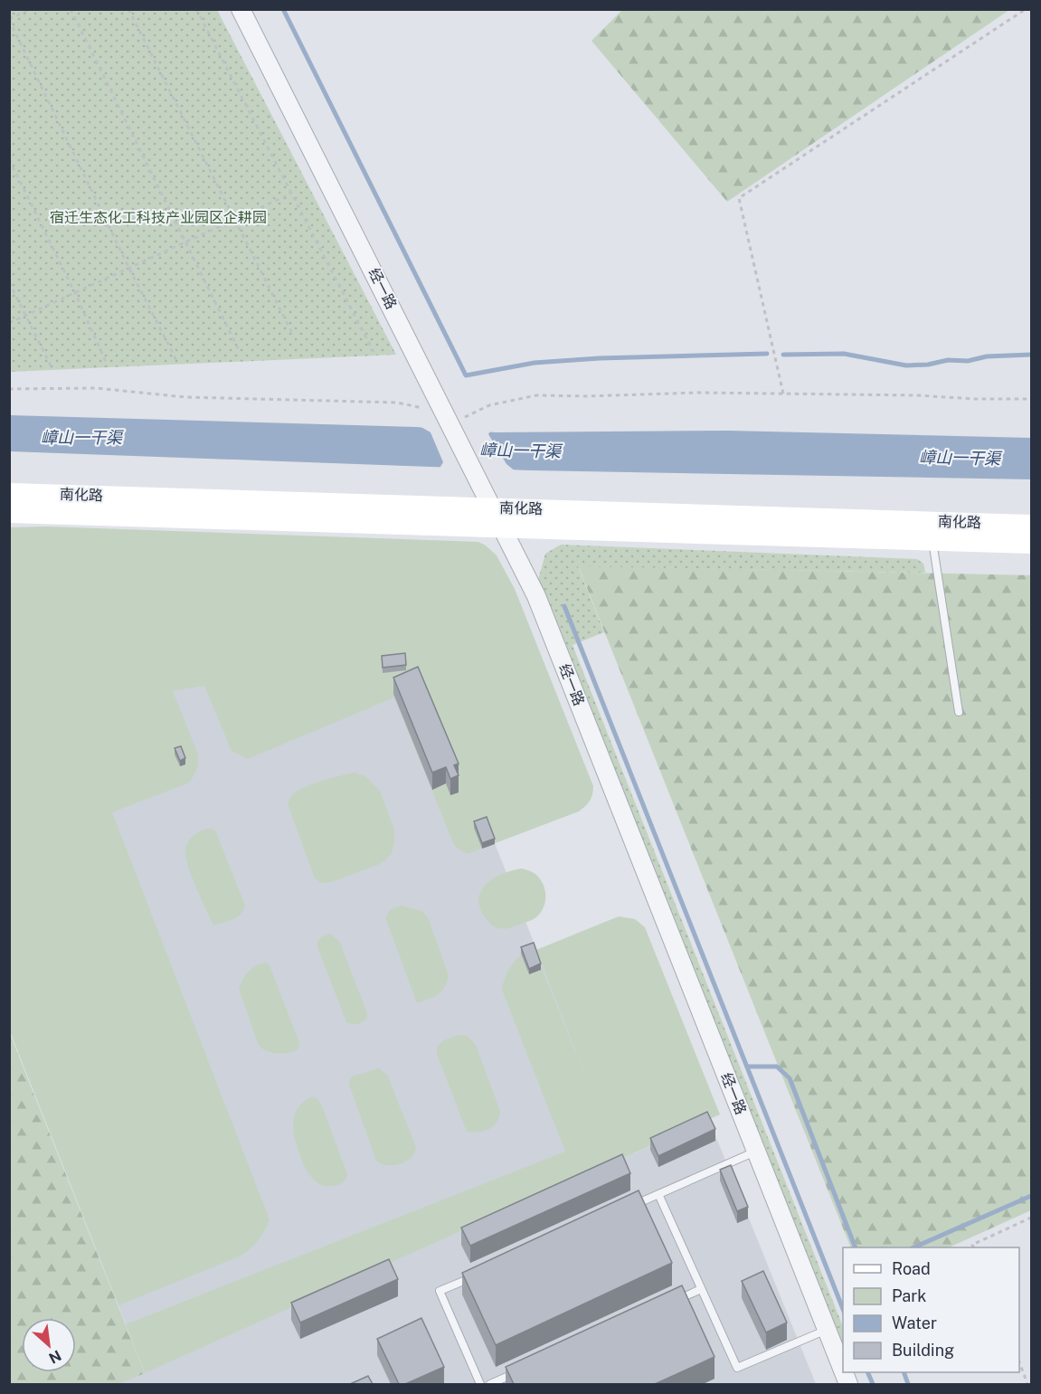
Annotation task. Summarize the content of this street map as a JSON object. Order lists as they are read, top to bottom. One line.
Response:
{"streets":{"main road":["南化路"],"street":["经一路"]},"crossings":[["经一路","南化路"]],"water":["嶂山一干渠"],"parks":["宿迁生态化工科技产业园区企耕园"],"legend":["Road","Park","Water","Building"],"north":"bottom right"}
